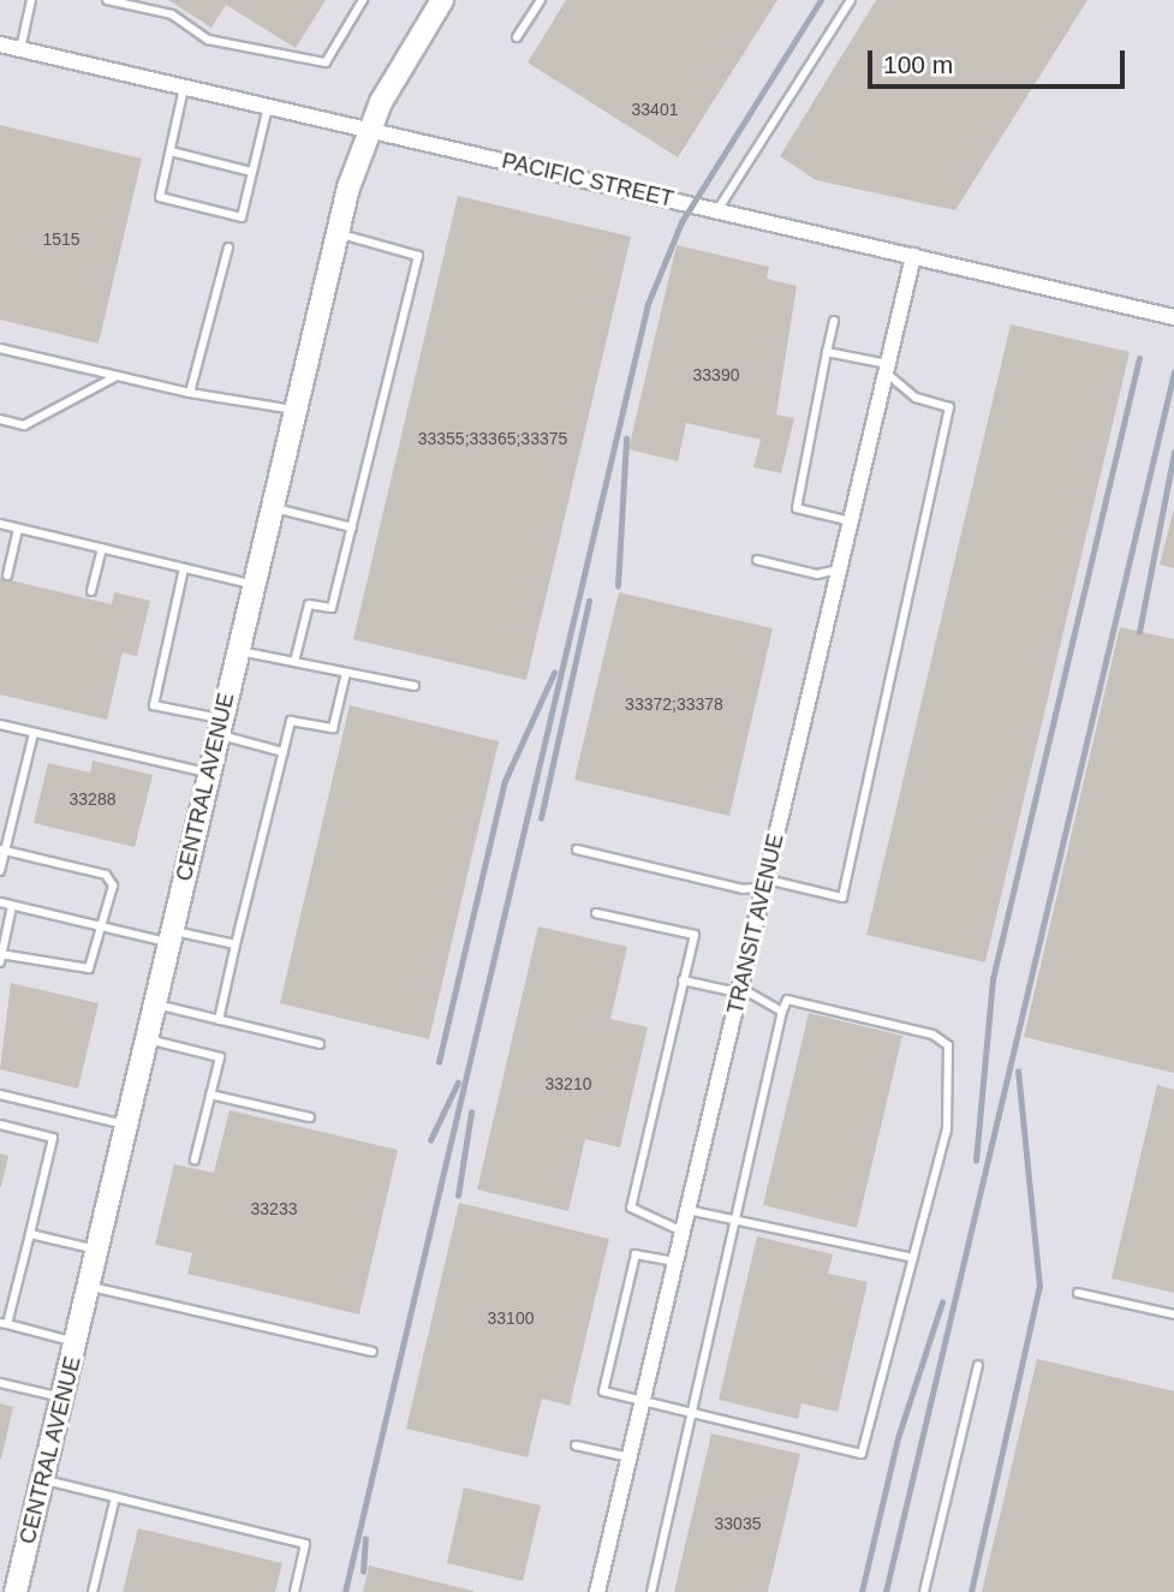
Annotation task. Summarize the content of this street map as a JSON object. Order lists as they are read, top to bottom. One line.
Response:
{"streets":{"street":["PACIFIC STREET","CENTRAL AVENUE","TRANSIT AVENUE"]},"crossings":[["PACIFIC STREET","CENTRAL AVENUE"],["PACIFIC STREET","TRANSIT AVENUE"]],"house_numbers":["33401","1515","33390","33355;33365;33375","33372;33378","33288","33210","33233","33100","33035"],"scale_bar":"100 m"}
